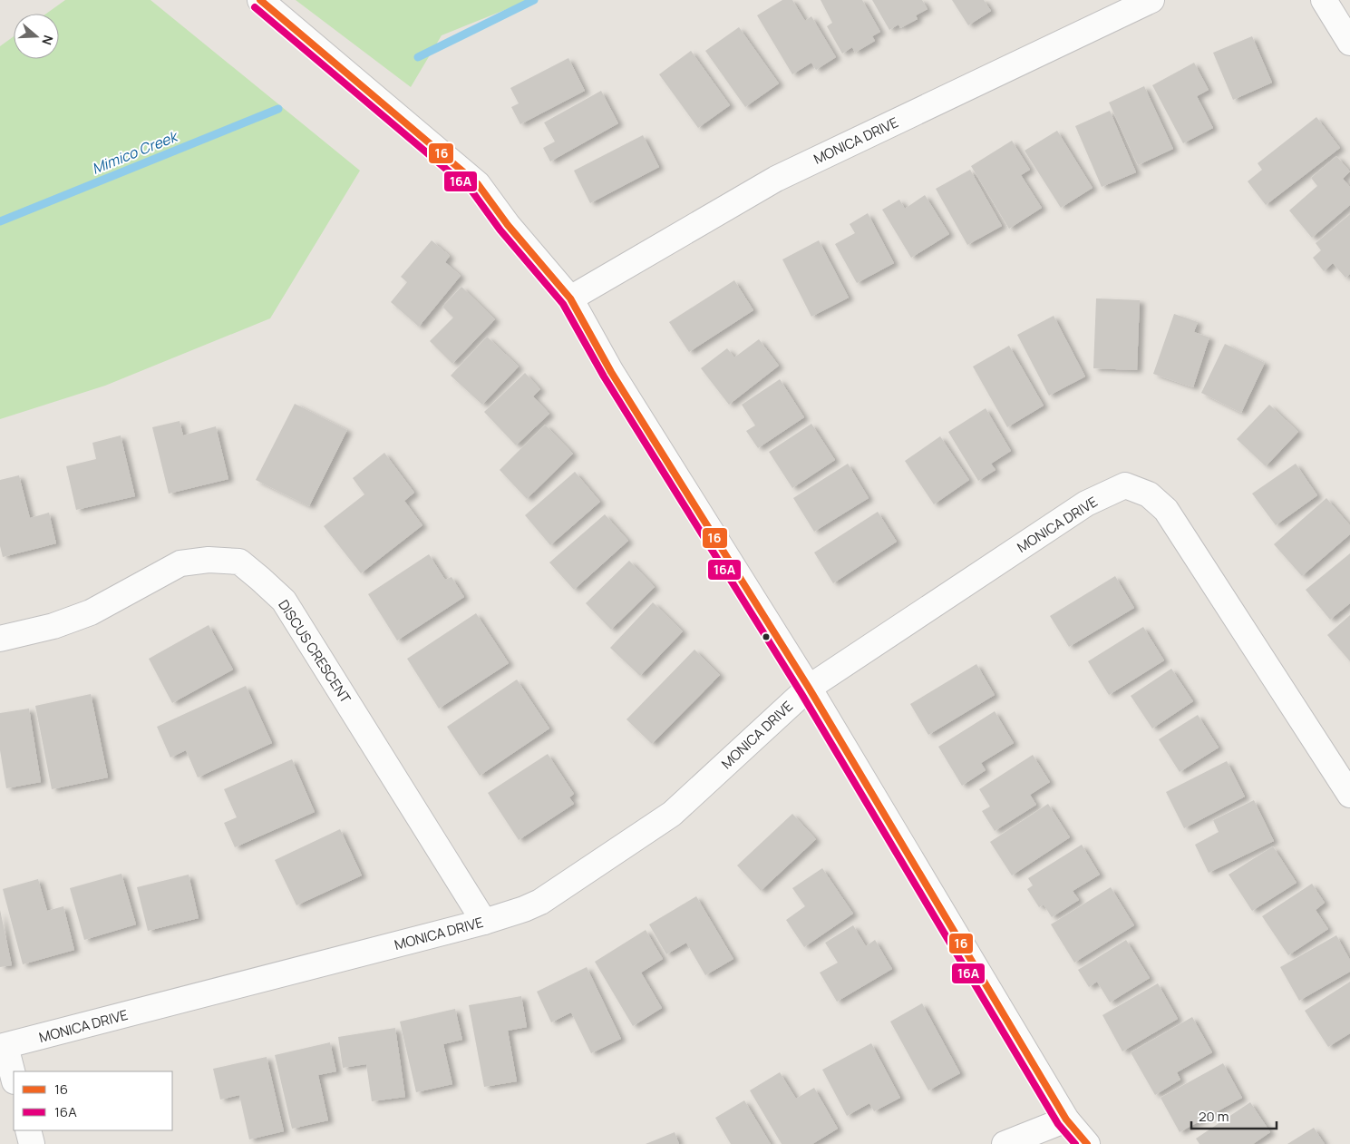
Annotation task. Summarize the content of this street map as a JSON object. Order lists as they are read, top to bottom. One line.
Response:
{"streets":{"street":["MONICA DRIVE","DISCUS CRESCENT"]},"crossings":[["MONICA DRIVE","DISCUS CRESCENT"]],"water":["Mimico Creek"],"lines":["transit line 16","transit line 16A"],"legend":["16","16A"],"scale_bar":"20 m","north":"right"}
